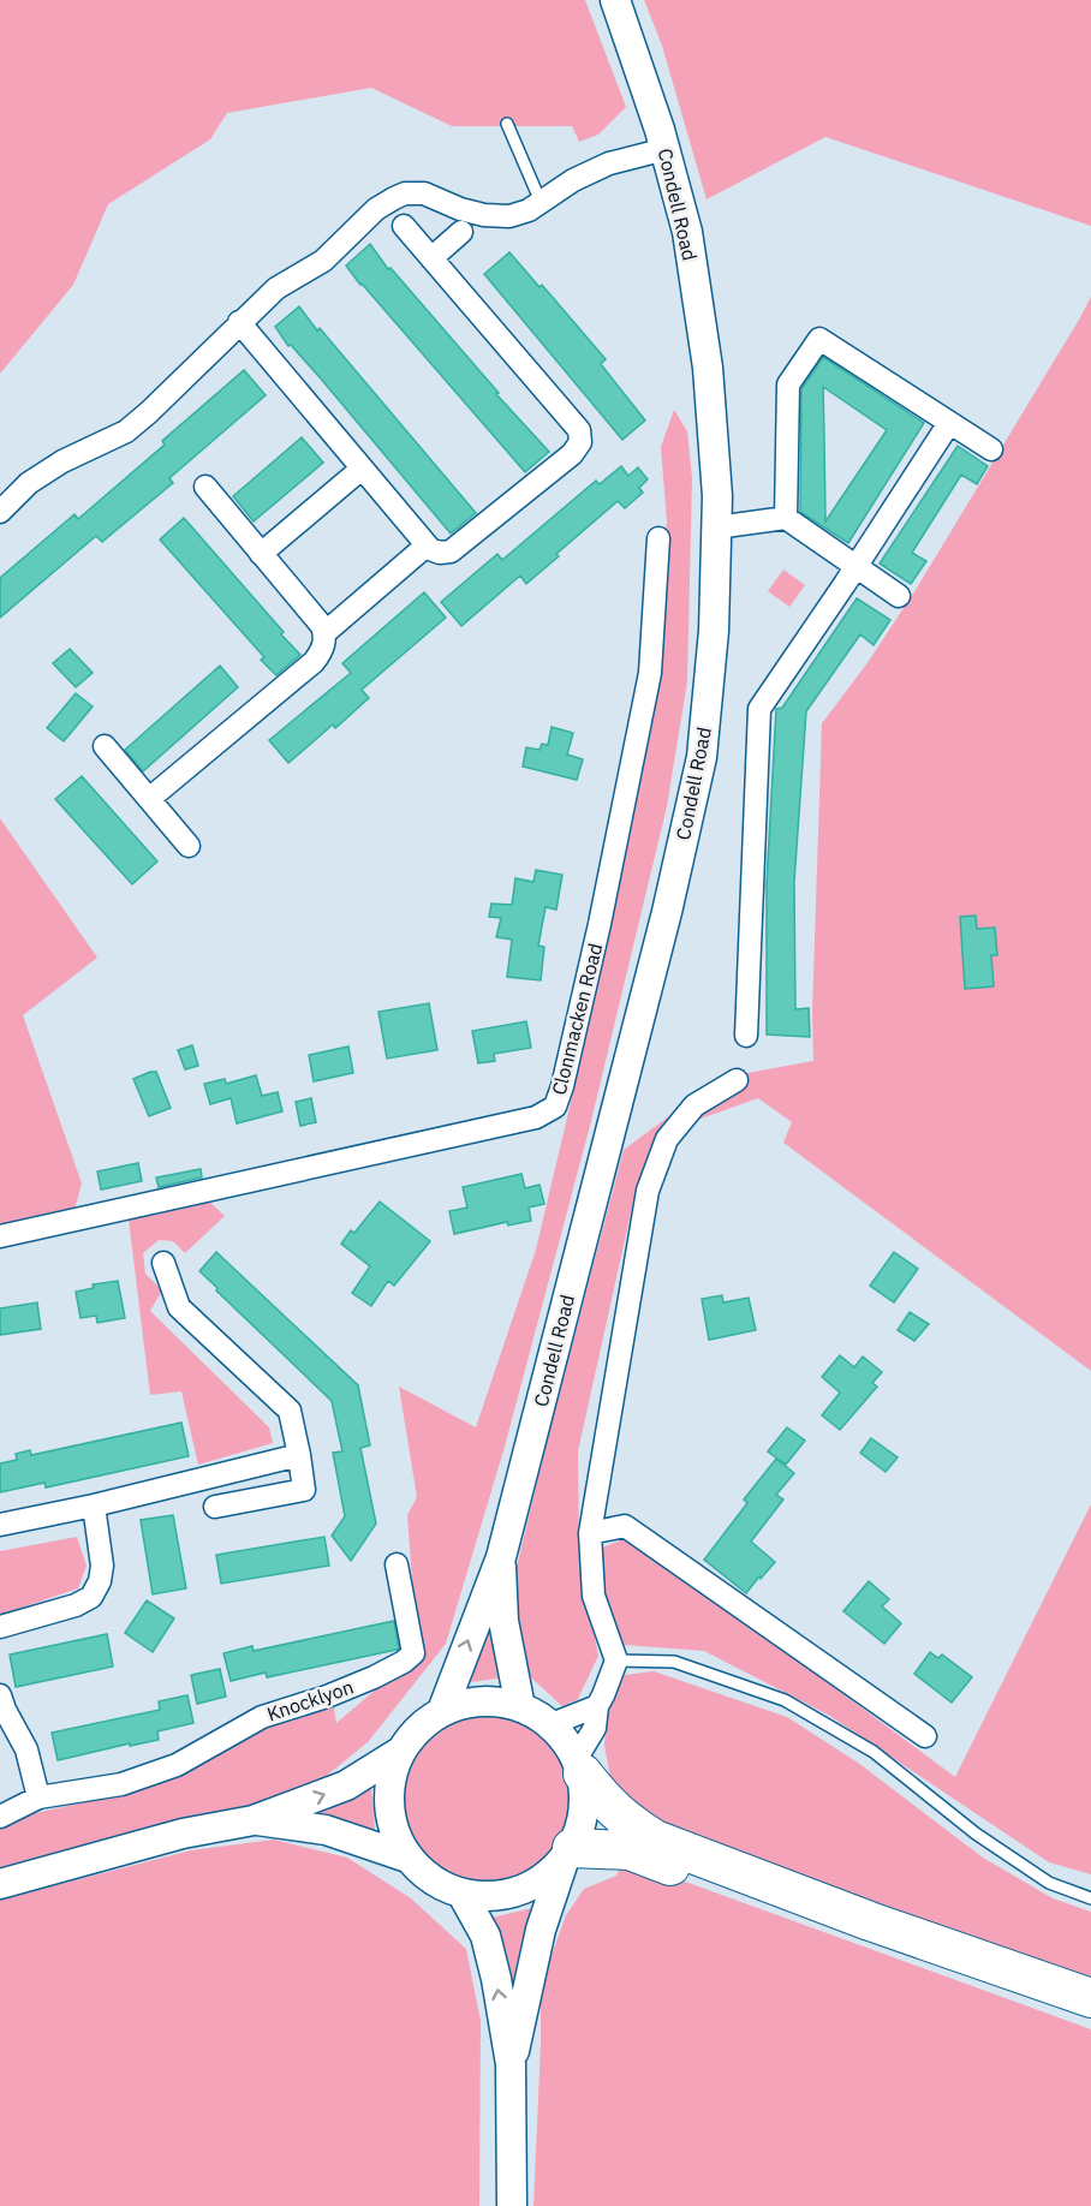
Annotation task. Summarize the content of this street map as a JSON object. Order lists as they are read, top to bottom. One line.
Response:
{"streets":{"main road":["Condell Road"],"street":["Clonmacken Road","Knocklyon"]}}
